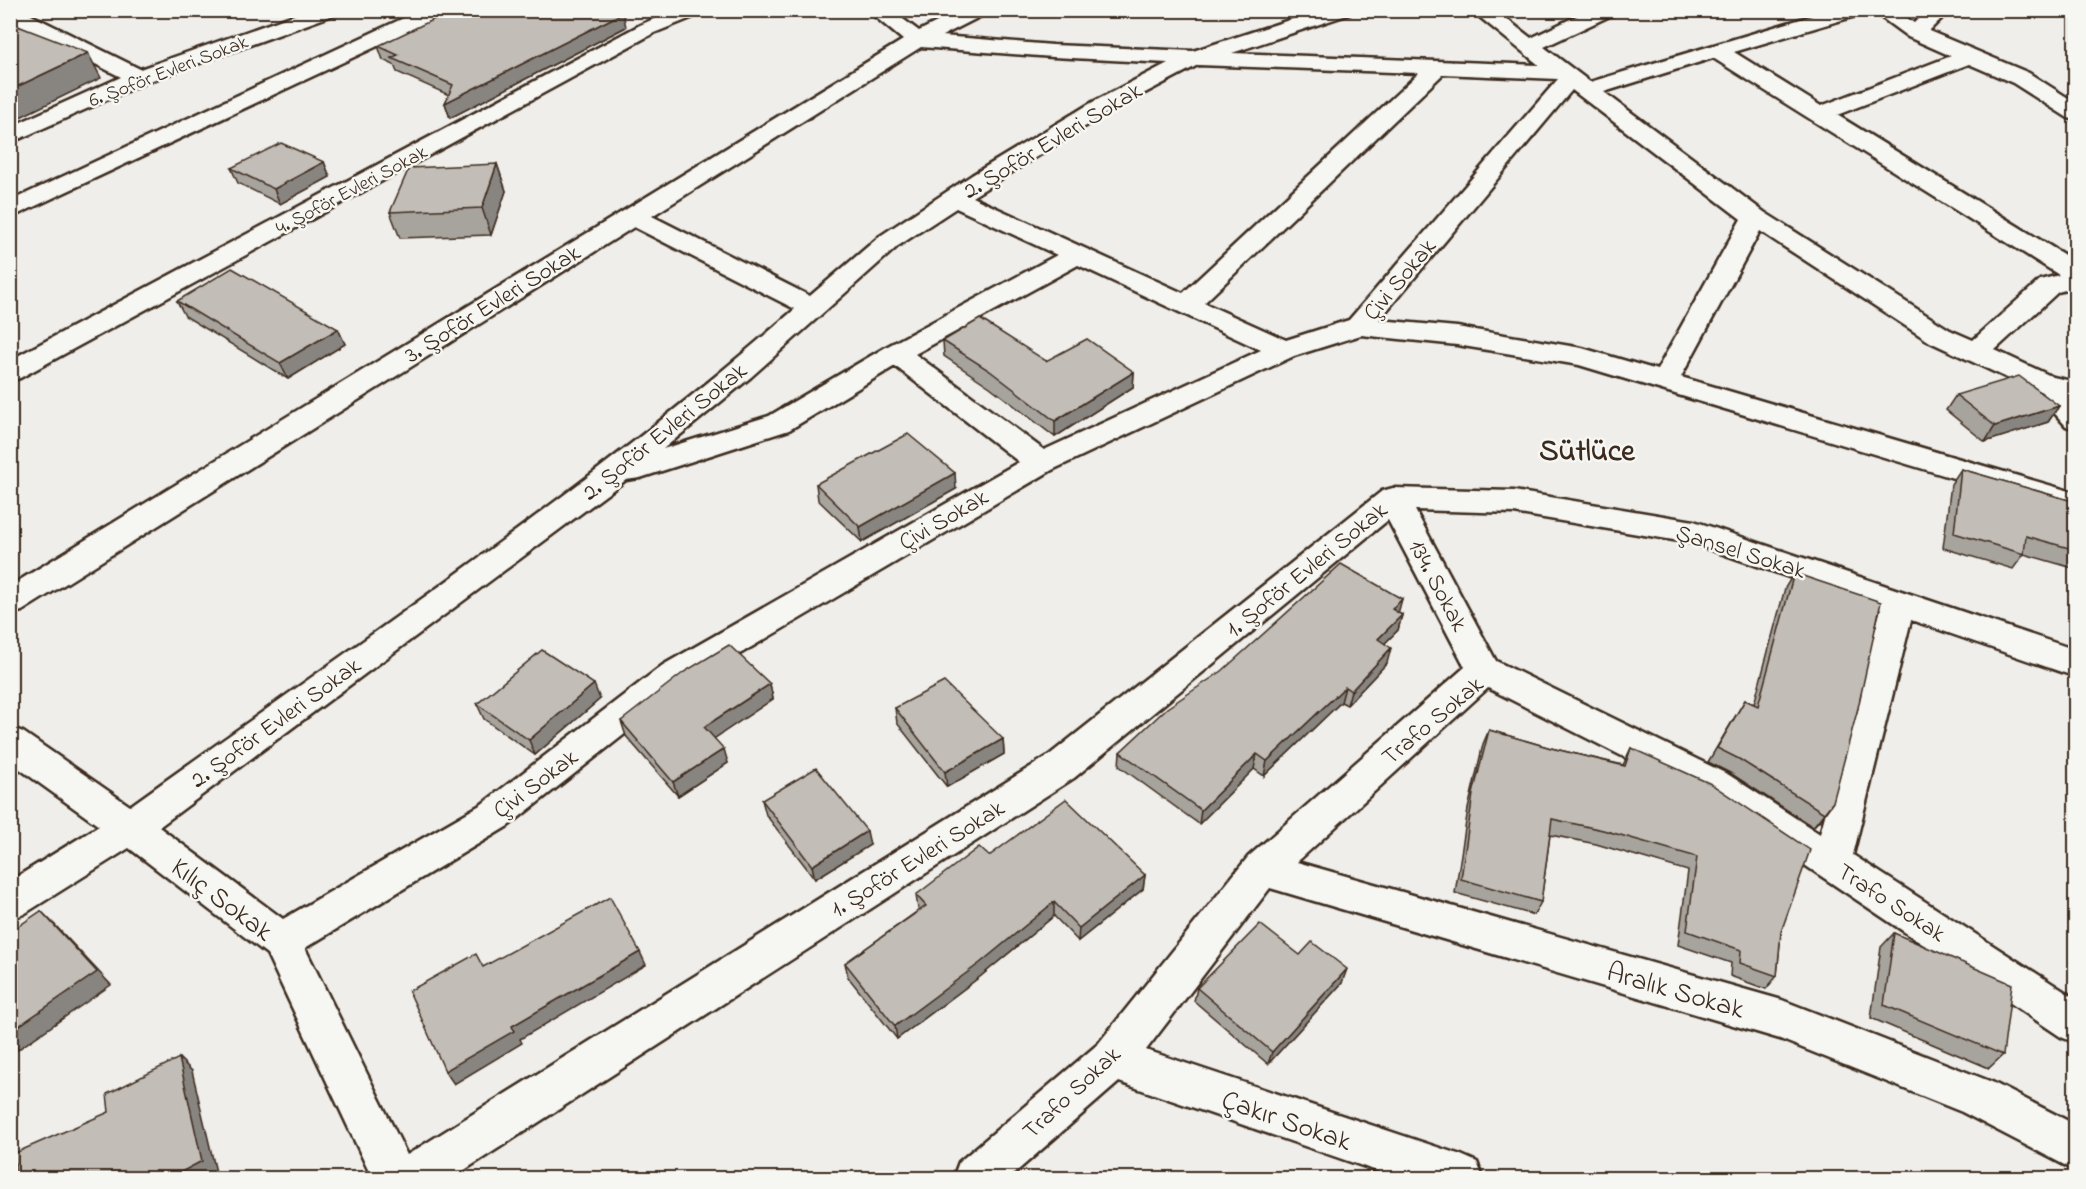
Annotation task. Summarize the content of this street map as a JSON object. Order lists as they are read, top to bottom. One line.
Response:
{"streets":{"street":["6. Şoför Evleri Sokak","2. Şoför Evleri Sokak","4. Şoför Evleri Sokak","Çivi Sokak","3. Şoför Evleri Sokak","Şansel Sokak","1. Şoför Evleri Sokak","134. Sokak","Trafo Sokak","Kılıç Sokak","Aralık Sokak","Çakır Sokak"]},"crossings":[["2. Şoför Evleri Sokak","Kılıç Sokak"],["Çivi Sokak","Kılıç Sokak"],["Şansel Sokak","1. Şoför Evleri Sokak"],["Şansel Sokak","134. Sokak"],["1. Şoför Evleri Sokak","134. Sokak"],["134. Sokak","Trafo Sokak"],["Trafo Sokak","Aralık Sokak"],["Trafo Sokak","Çakır Sokak"]],"districts":["Sütlüce"]}
